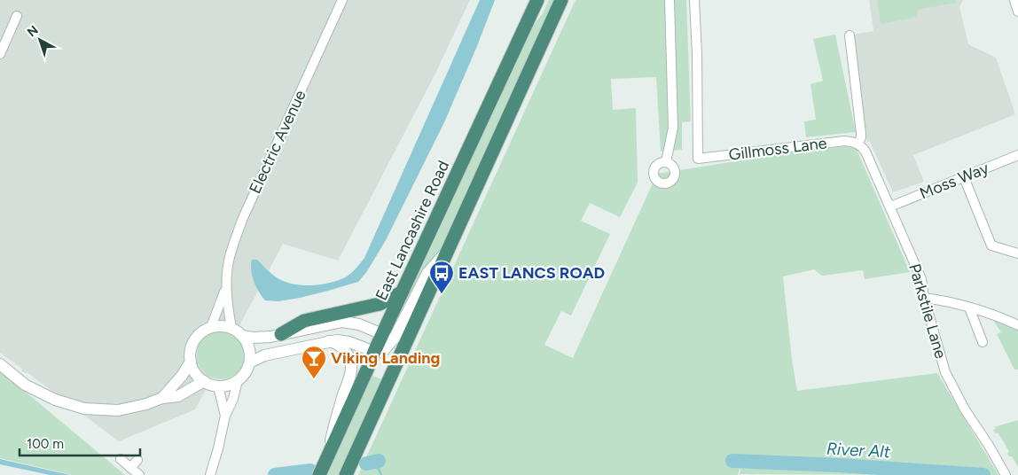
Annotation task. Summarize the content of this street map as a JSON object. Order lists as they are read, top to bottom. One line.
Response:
{"streets":{"highway":["East Lancashire Road"],"street":["Electric Avenue","Gillmoss Lane","Moss Way","Parkstile Lane"]},"crossings":[["Gillmoss Lane","Parkstile Lane"],["Moss Way","Parkstile Lane"]],"water":["River Alt"],"places":{"bus stop":["EAST LANCS ROAD"],"bar":["Viking Landing"]},"scale_bar":"100 m","north":"top left"}
